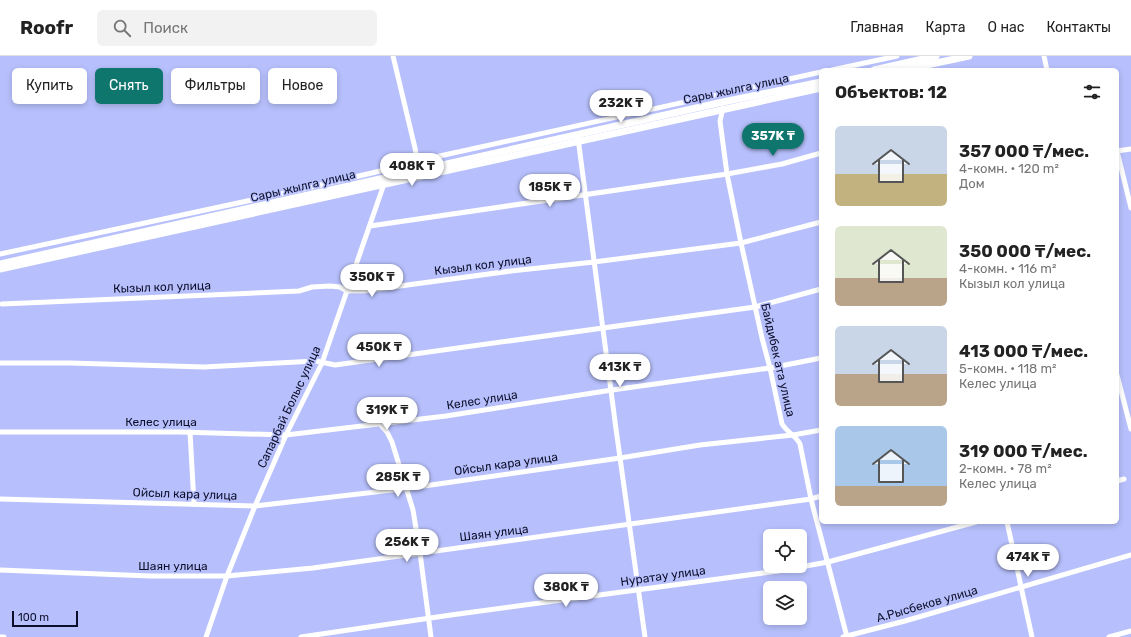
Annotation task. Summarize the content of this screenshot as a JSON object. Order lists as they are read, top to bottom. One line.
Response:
{"streets":{"main road":["Сары жылга улица"],"street":["Кызыл кол улица","Байдибек ата улица","Келес улица","Сапарбай Болыс улица","Ойсыл кара улица","Шаян улица","Нуратау улица","А.Рысбеков улица"]},"crossings":[["Сары жылга улица","Байдибек ата улица"],["Сары жылга улица","Сапарбай Болыс улица"],["Кызыл кол улица","Байдибек ата улица"],["Кызыл кол улица","Сапарбай Болыс улица"],["Байдибек ата улица","Келес улица"],["Байдибек ата улица","Ойсыл кара улица"],["Байдибек ата улица","Шаян улица"],["Байдибек ата улица","Нуратау улица"],["Байдибек ата улица","А.Рысбеков улица"],["Келес улица","Сапарбай Болыс улица"],["Сапарбай Болыс улица","Ойсыл кара улица"],["Сапарбай Болыс улица","Шаян улица"]],"scale_bar":"100 m","page":{"header":"Roofr","search":"Поиск","nav":["Главная","Карта","О нас","Контакты"],"chip":["Купить","Снять","Фильтры","Новое"],"heading":"Объектов: 12","price":["232K ₸","357K ₸","408K ₸","185K ₸","350K ₸","450K ₸","413K ₸","319K ₸","285K ₸","256K ₸","474K ₸","380K ₸"],"list":[{"name":"357 000 ₸/мес.","note":"4-комн. · 120 m² · Дом"},{"name":"350 000 ₸/мес.","note":"4-комн. · 116 m² · Кызыл кол улица"},{"name":"413 000 ₸/мес.","note":"5-комн. · 118 m² · Келес улица"},{"name":"319 000 ₸/мес.","note":"2-комн. · 78 m² · Келес улица"}],"scale":"100 m"}}
